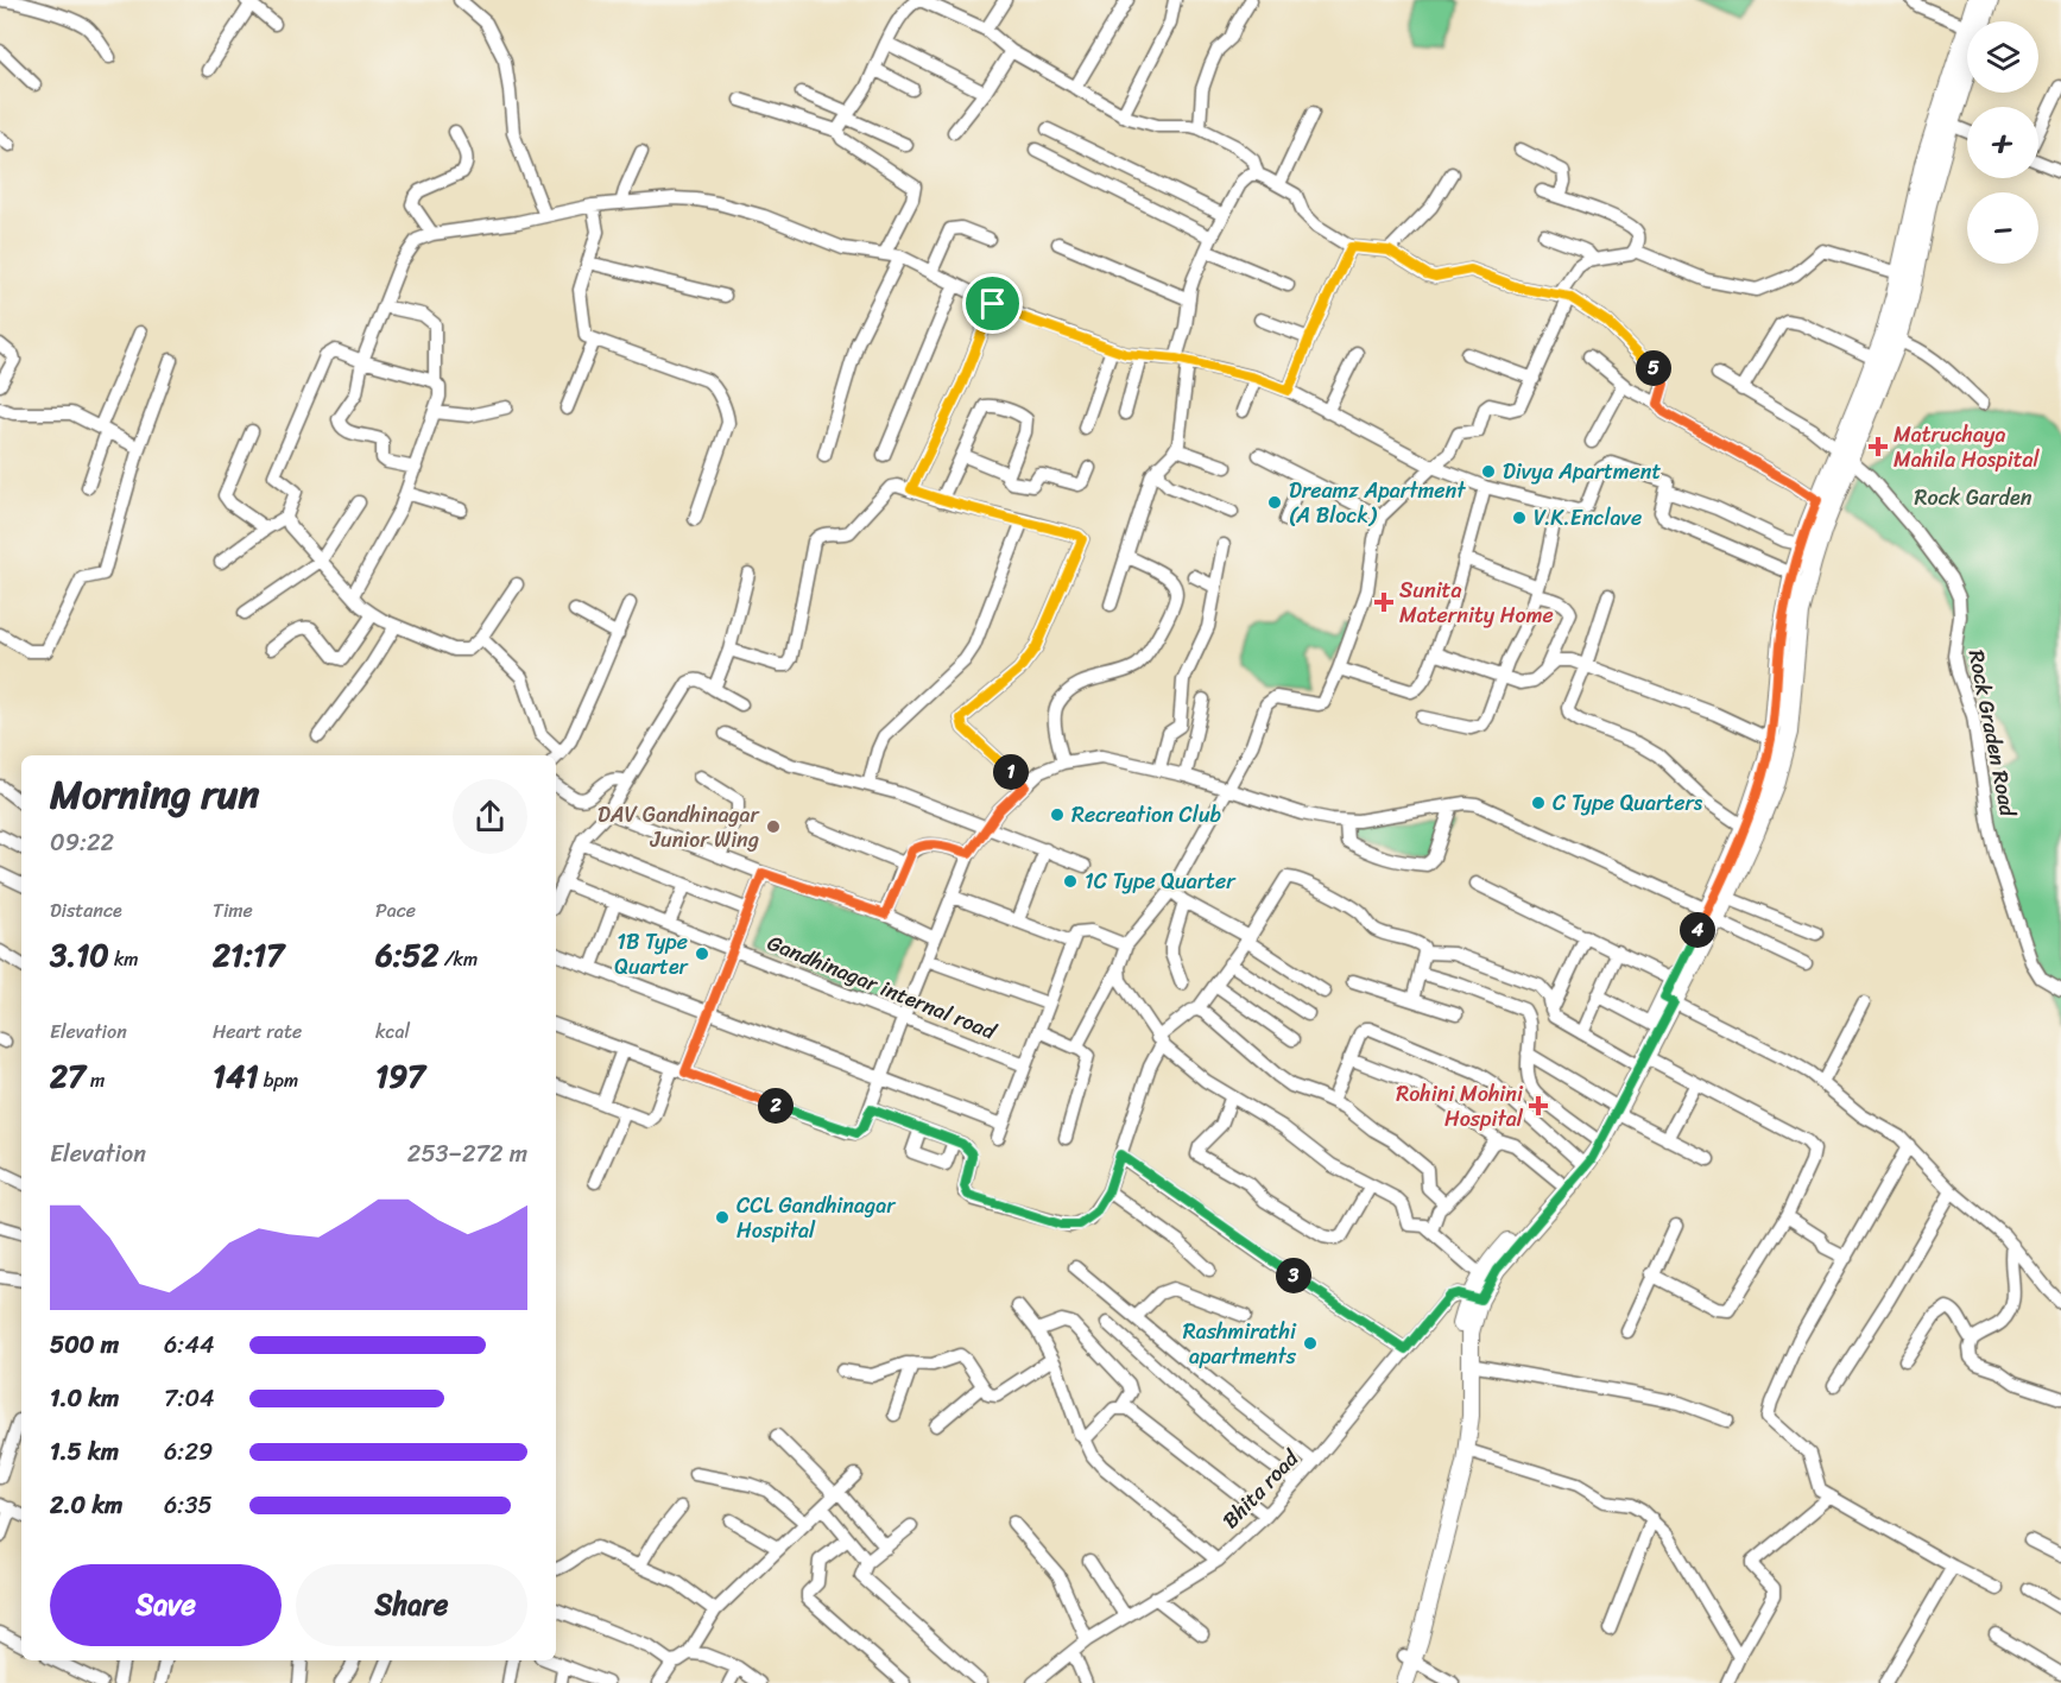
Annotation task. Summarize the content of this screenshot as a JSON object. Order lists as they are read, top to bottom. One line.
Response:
{"streets":{"street":["Rock Graden Road","Gandhinagar internal road","Bhita road"]},"parks":["Rock Garden"],"places":{"health":["Matruchaya Mahila Hospital","Sunita Maternity Home","Rohini Mohini Hospital"],"other":["Divya Apartment","Dreamz Apartment (A Block)","V.K.Enclave","C Type Quarters","Recreation Club","DAV Gandhinagar Junior Wing","1C Type Quarter","1B Type Quarter","CCL Gandhinagar Hospital","Rashmirathi apartments"]},"page":{"map_buttons":["+","−"],"pins":["5","1","4","2","3"],"heading":["Morning run","09:22"],"stats":[["Distance","3.10 km"],["Time","21:17"],["Pace","6:52 /km"],["Elevation","27 m"],["Heart rate","141 bpm"],["kcal","197"]],"chart":["Elevation","253–272 m"],"list":[{"name":"500 m","note":"6:44"},{"name":"1.0 km","note":"7:04"},{"name":"1.5 km","note":"6:29"},{"name":"2.0 km","note":"6:35"}],"buttons":["Save","Share"]}}
